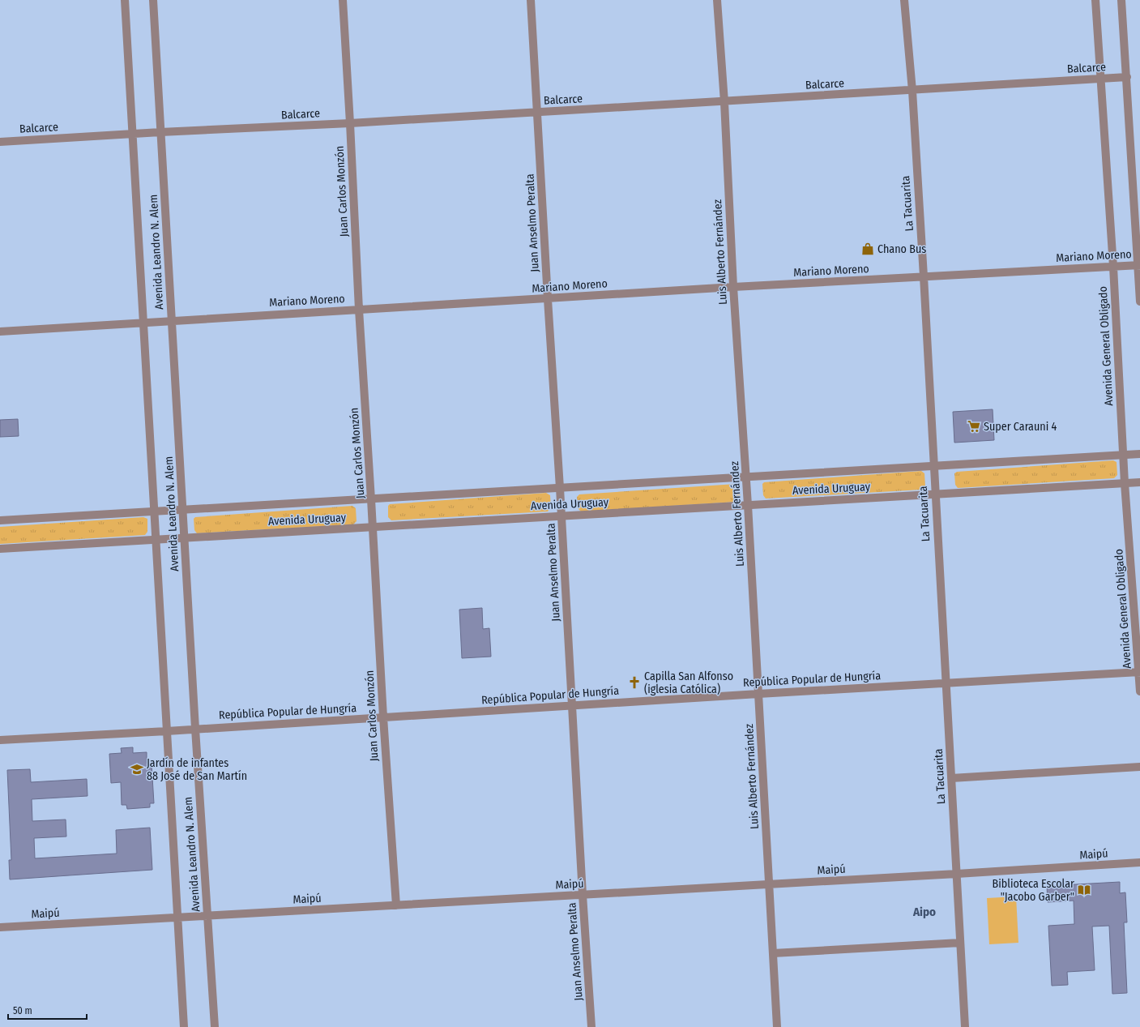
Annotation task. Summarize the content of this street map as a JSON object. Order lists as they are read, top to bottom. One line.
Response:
{"streets":{"street":["Balcarce","Juan Carlos Monzón","La Tacuarita","Juan Anselmo Peralta","Avenida Leandro N. Alem","Luis Alberto Fernández","Mariano Moreno","Avenida General Obligado","Avenida Uruguay","República Popular de Hungría","Maipú"]},"crossings":[["Balcarce","Juan Carlos Monzón"],["Balcarce","La Tacuarita"],["Balcarce","Juan Anselmo Peralta"],["Balcarce","Avenida Leandro N. Alem"],["Balcarce","Luis Alberto Fernández"],["Balcarce","Avenida General Obligado"],["Juan Carlos Monzón","Mariano Moreno"],["Juan Carlos Monzón","Avenida Uruguay"],["Juan Carlos Monzón","República Popular de Hungría"],["Juan Carlos Monzón","Maipú"],["La Tacuarita","Mariano Moreno"],["La Tacuarita","Avenida Uruguay"],["La Tacuarita","República Popular de Hungría"],["La Tacuarita","Maipú"],["Juan Anselmo Peralta","Mariano Moreno"],["Juan Anselmo Peralta","Avenida Uruguay"],["Juan Anselmo Peralta","República Popular de Hungría"],["Juan Anselmo Peralta","Maipú"],["Avenida Leandro N. Alem","Mariano Moreno"],["Avenida Leandro N. Alem","Avenida Uruguay"],["Avenida Leandro N. Alem","República Popular de Hungría"],["Avenida Leandro N. Alem","Maipú"],["Luis Alberto Fernández","Mariano Moreno"],["Luis Alberto Fernández","Avenida Uruguay"],["Luis Alberto Fernández","República Popular de Hungría"],["Luis Alberto Fernández","Maipú"],["Mariano Moreno","Avenida General Obligado"],["Avenida General Obligado","Avenida Uruguay"],["Avenida General Obligado","República Popular de Hungría"]],"districts":["Aipo"],"places":{"shop":["Chano Bus"],"supermarket":["Super Carauni 4"],"church":["Capilla San Alfonso (iglesia Católica)"],"school or university":["Jardín de infantes 88 José de San Martín"],"library":["Biblioteca Escolar \"Jacobo Garber\""]},"scale_bar":"50 m"}
